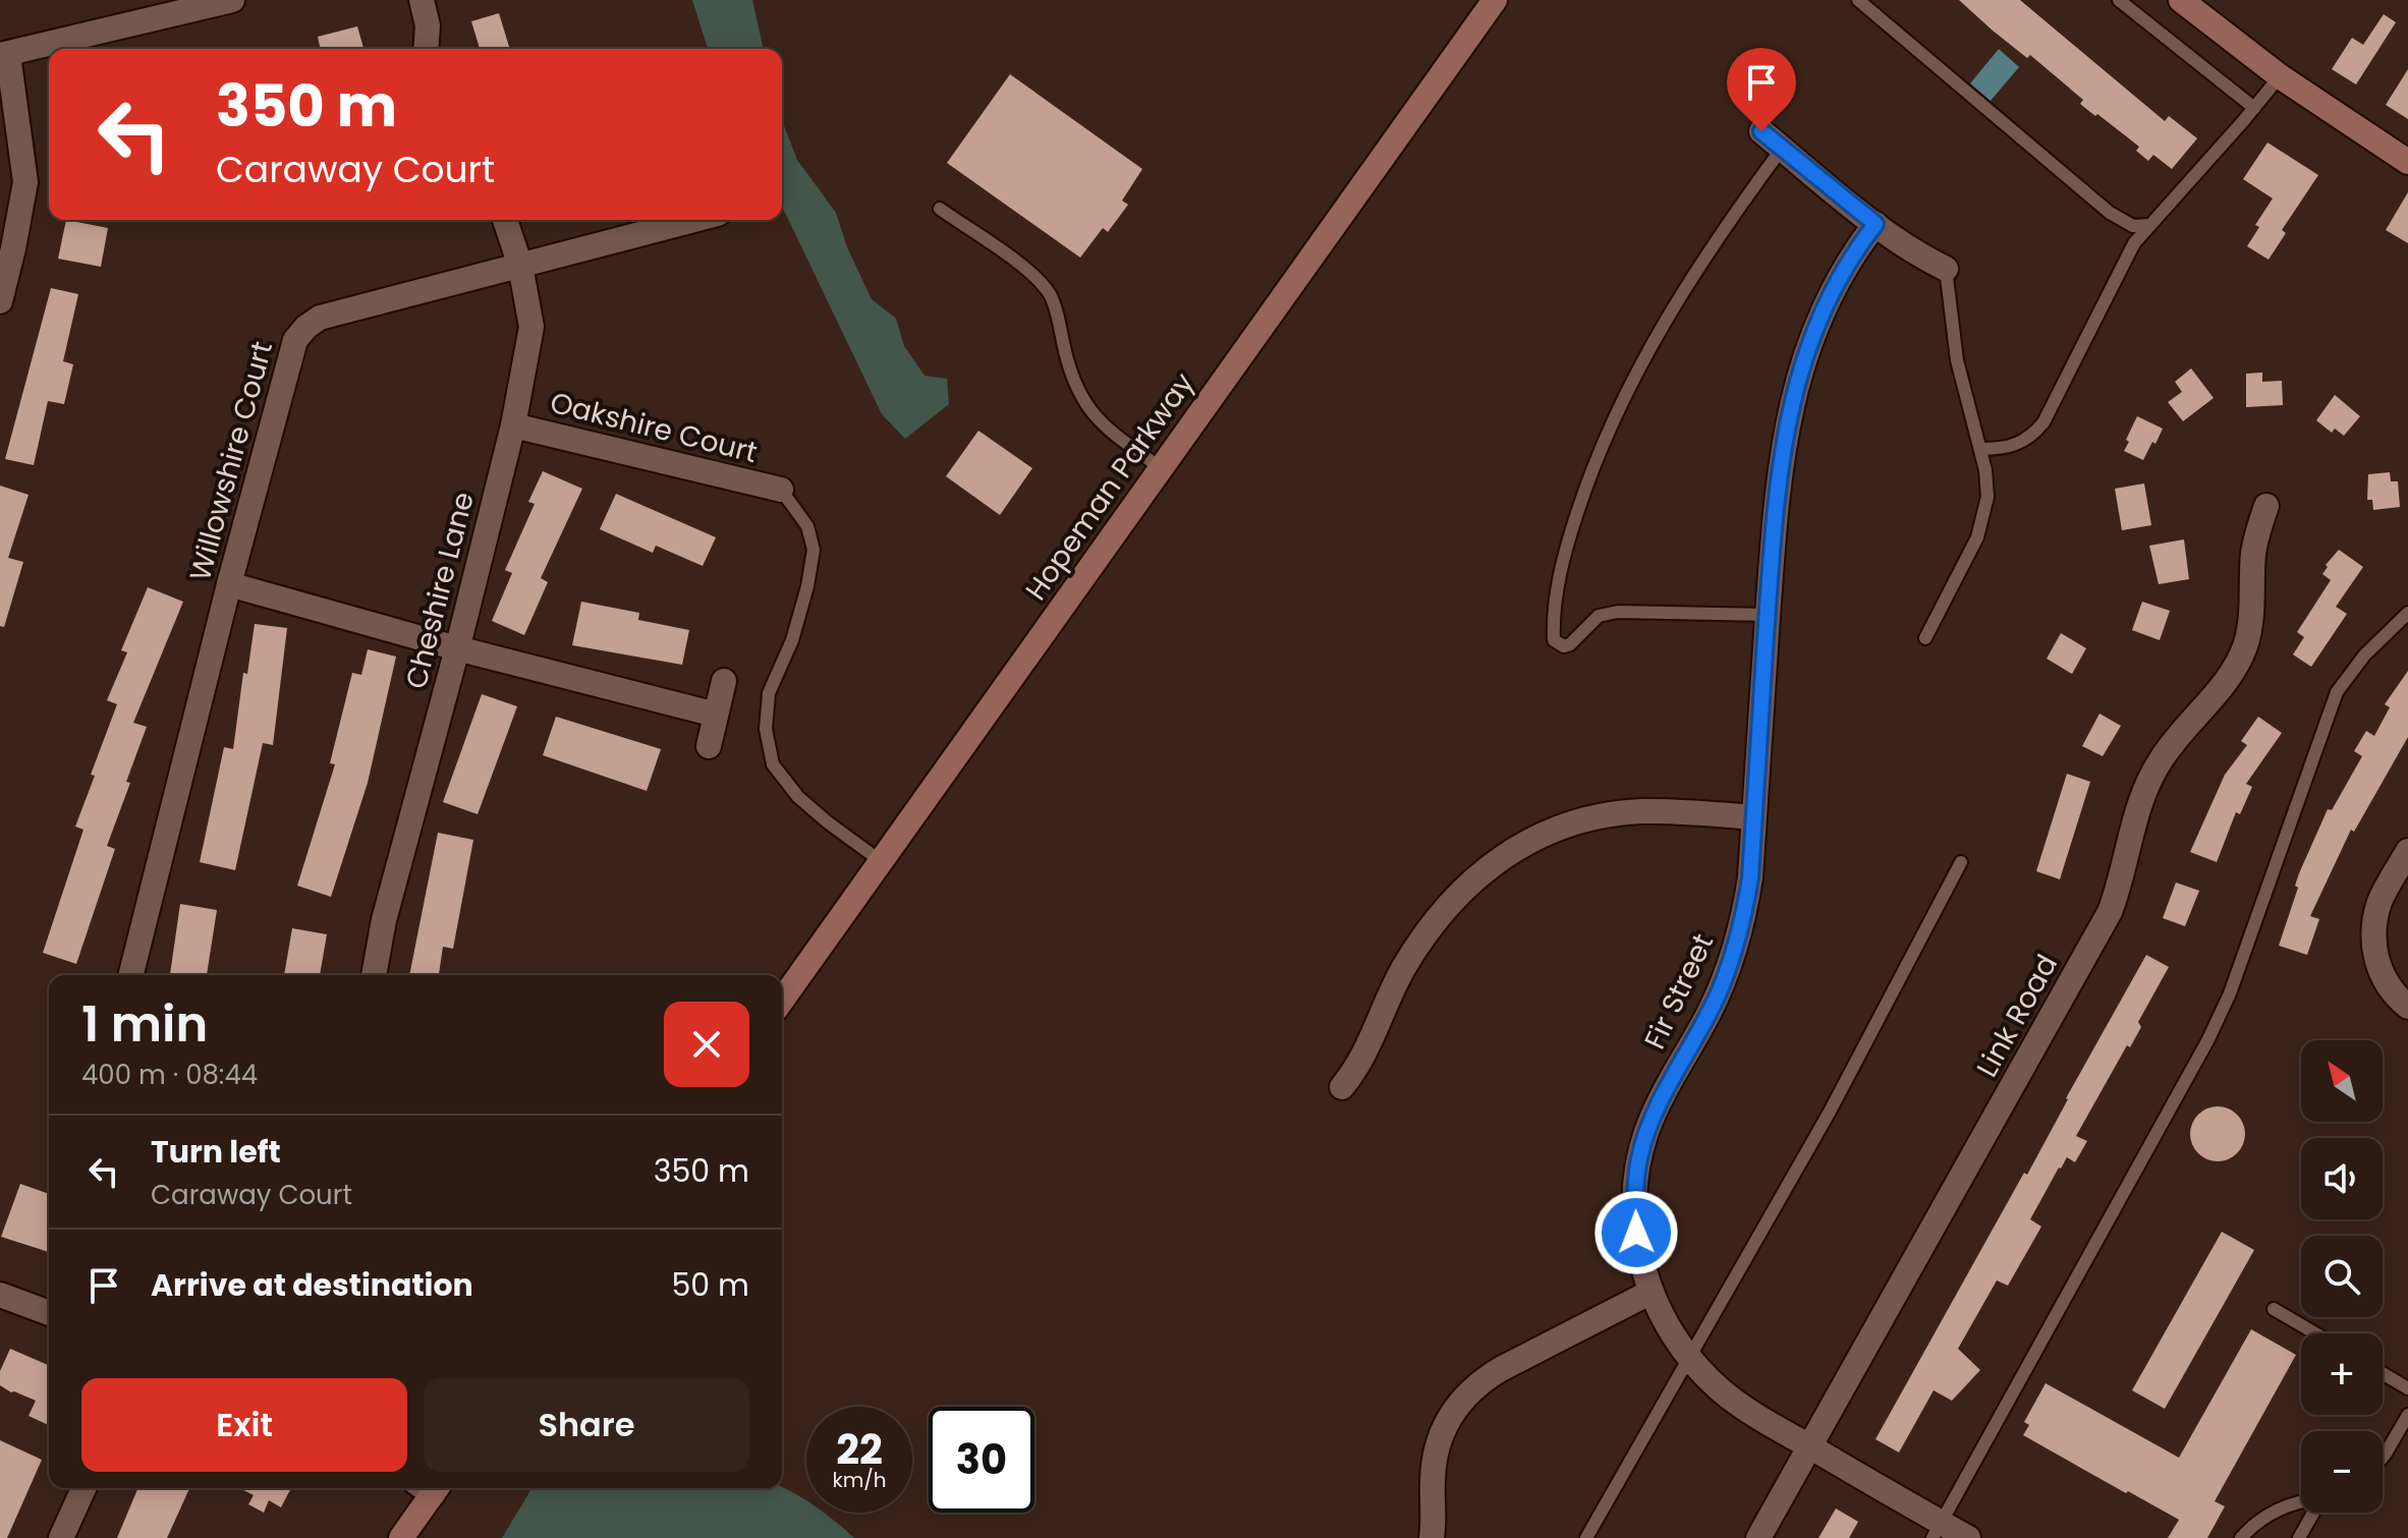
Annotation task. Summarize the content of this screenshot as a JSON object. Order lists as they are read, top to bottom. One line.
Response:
{"streets":{"main road":["Hopeman Parkway"],"street":["Oakshire Court","Willowshire Court","Cheshire Lane","Fir Street","Link Road"]},"crossings":[["Oakshire Court","Cheshire Lane"],["Willowshire Court","Cheshire Lane"],["Fir Street","Link Road"]],"north":"top left","page":{"turn":["350 m","Caraway Court"],"heading":["1 min","400 m · 08:44"],"map_buttons":["+","−"],"list":[{"name":"Turn left","note":"Caraway Court","value":"350 m"},{"name":"Arrive at destination","value":"50 m"}],"buttons":["Exit","Share"],"speed":"22 km/h","limit":"30"}}
